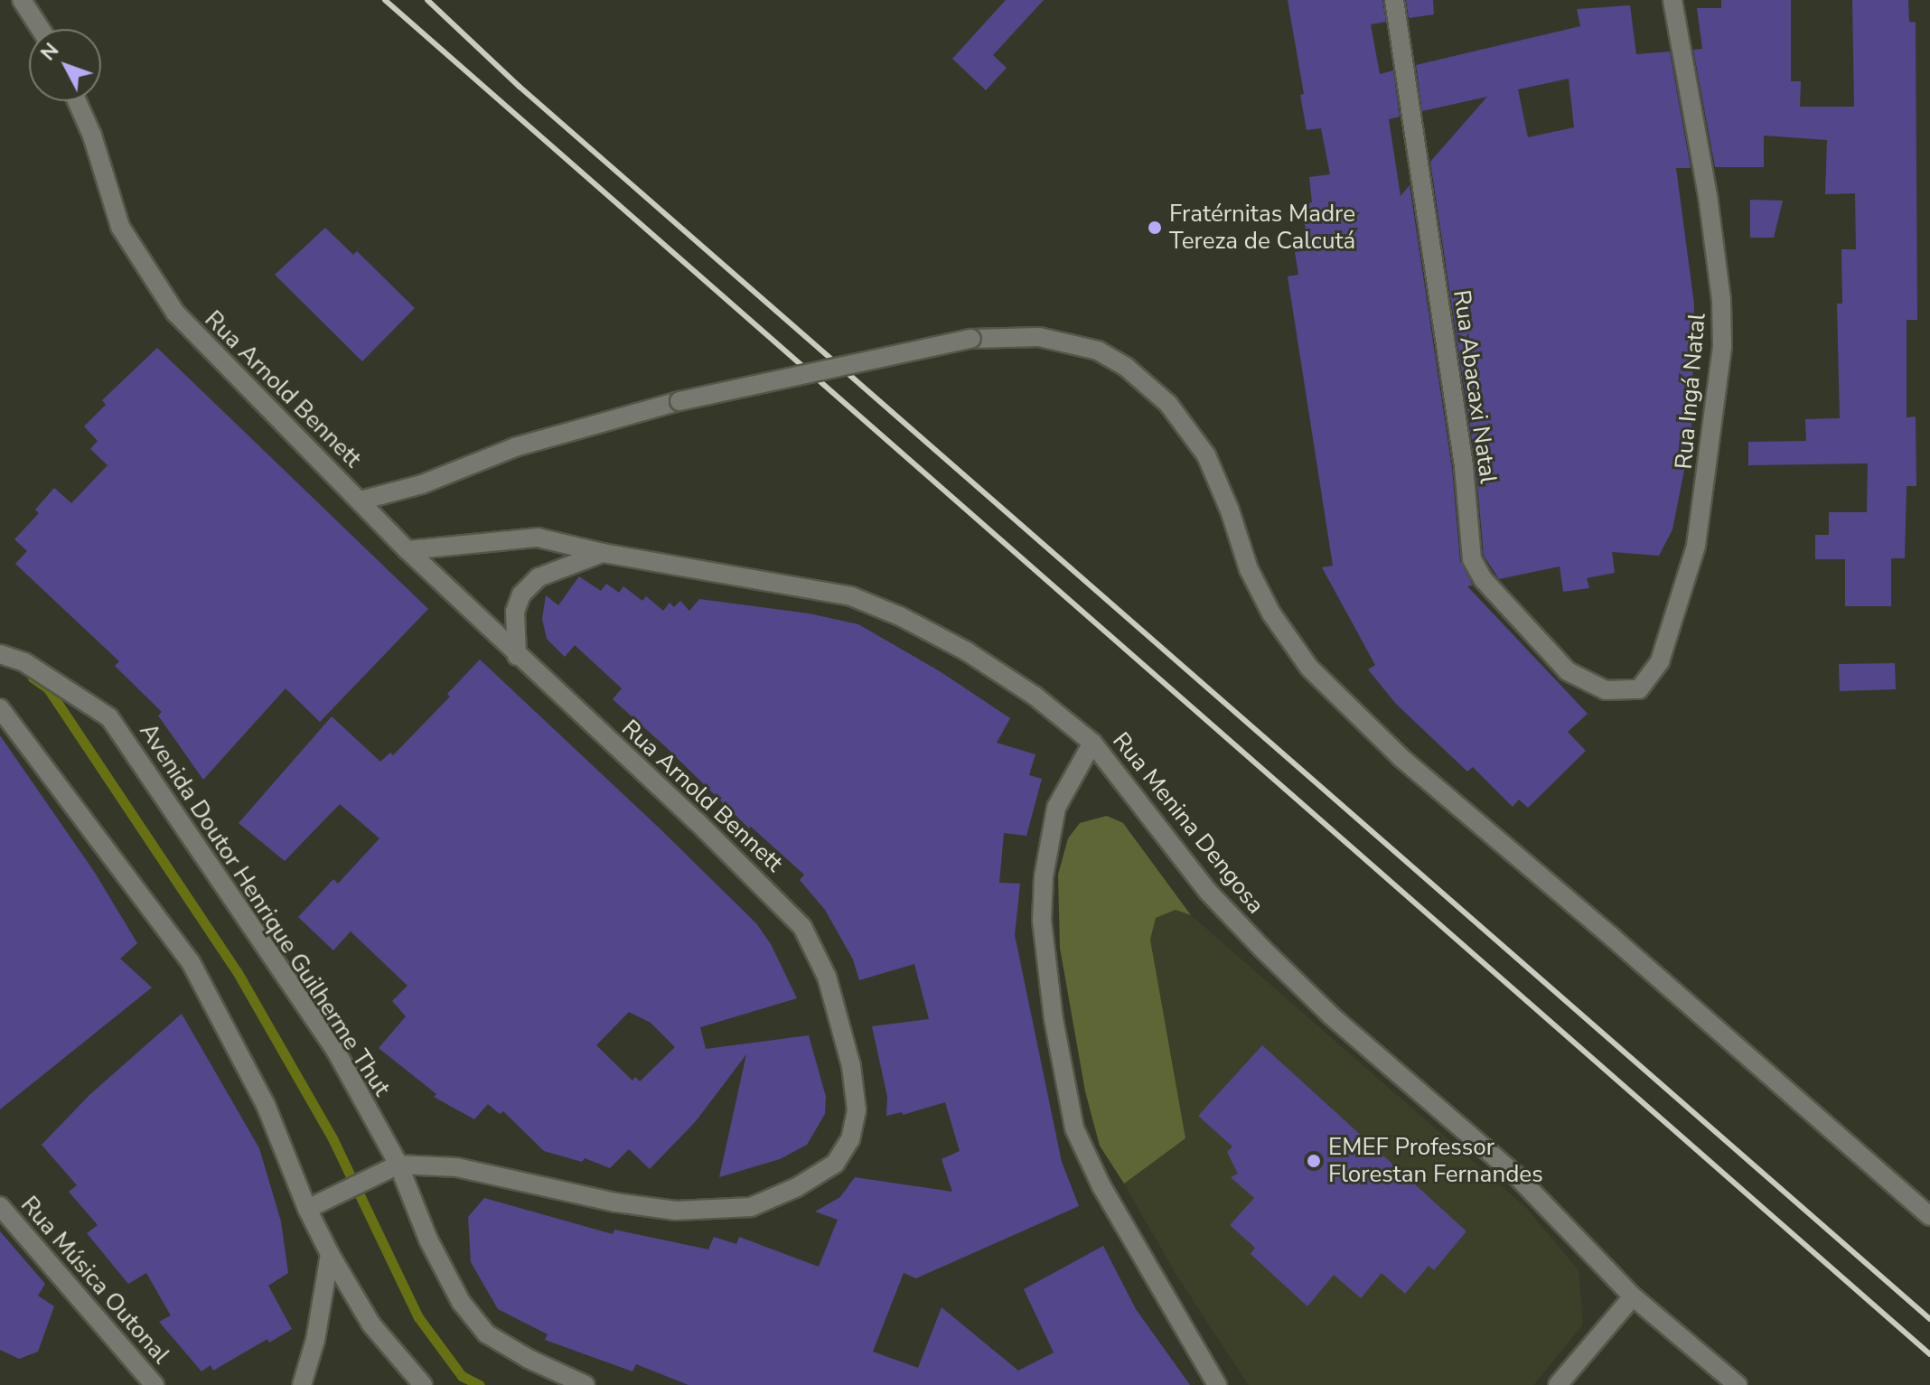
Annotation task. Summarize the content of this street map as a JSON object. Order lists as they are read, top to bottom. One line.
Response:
{"streets":{"street":["Rua Abacaxi Natal","Rua Arnold Bennett","Rua Ingá Natal","Rua Menina Dengosa","Avenida Doutor Henrique Guilherme Thut","Rua Música Outonal"]},"crossings":[["Rua Abacaxi Natal","Rua Ingá Natal"],["Rua Arnold Bennett","Rua Menina Dengosa"],["Rua Arnold Bennett","Avenida Doutor Henrique Guilherme Thut"]],"places":["Fratérnitas Madre Tereza de Calcutá","EMEF Professor Florestan Fernandes"],"north":"top left"}
